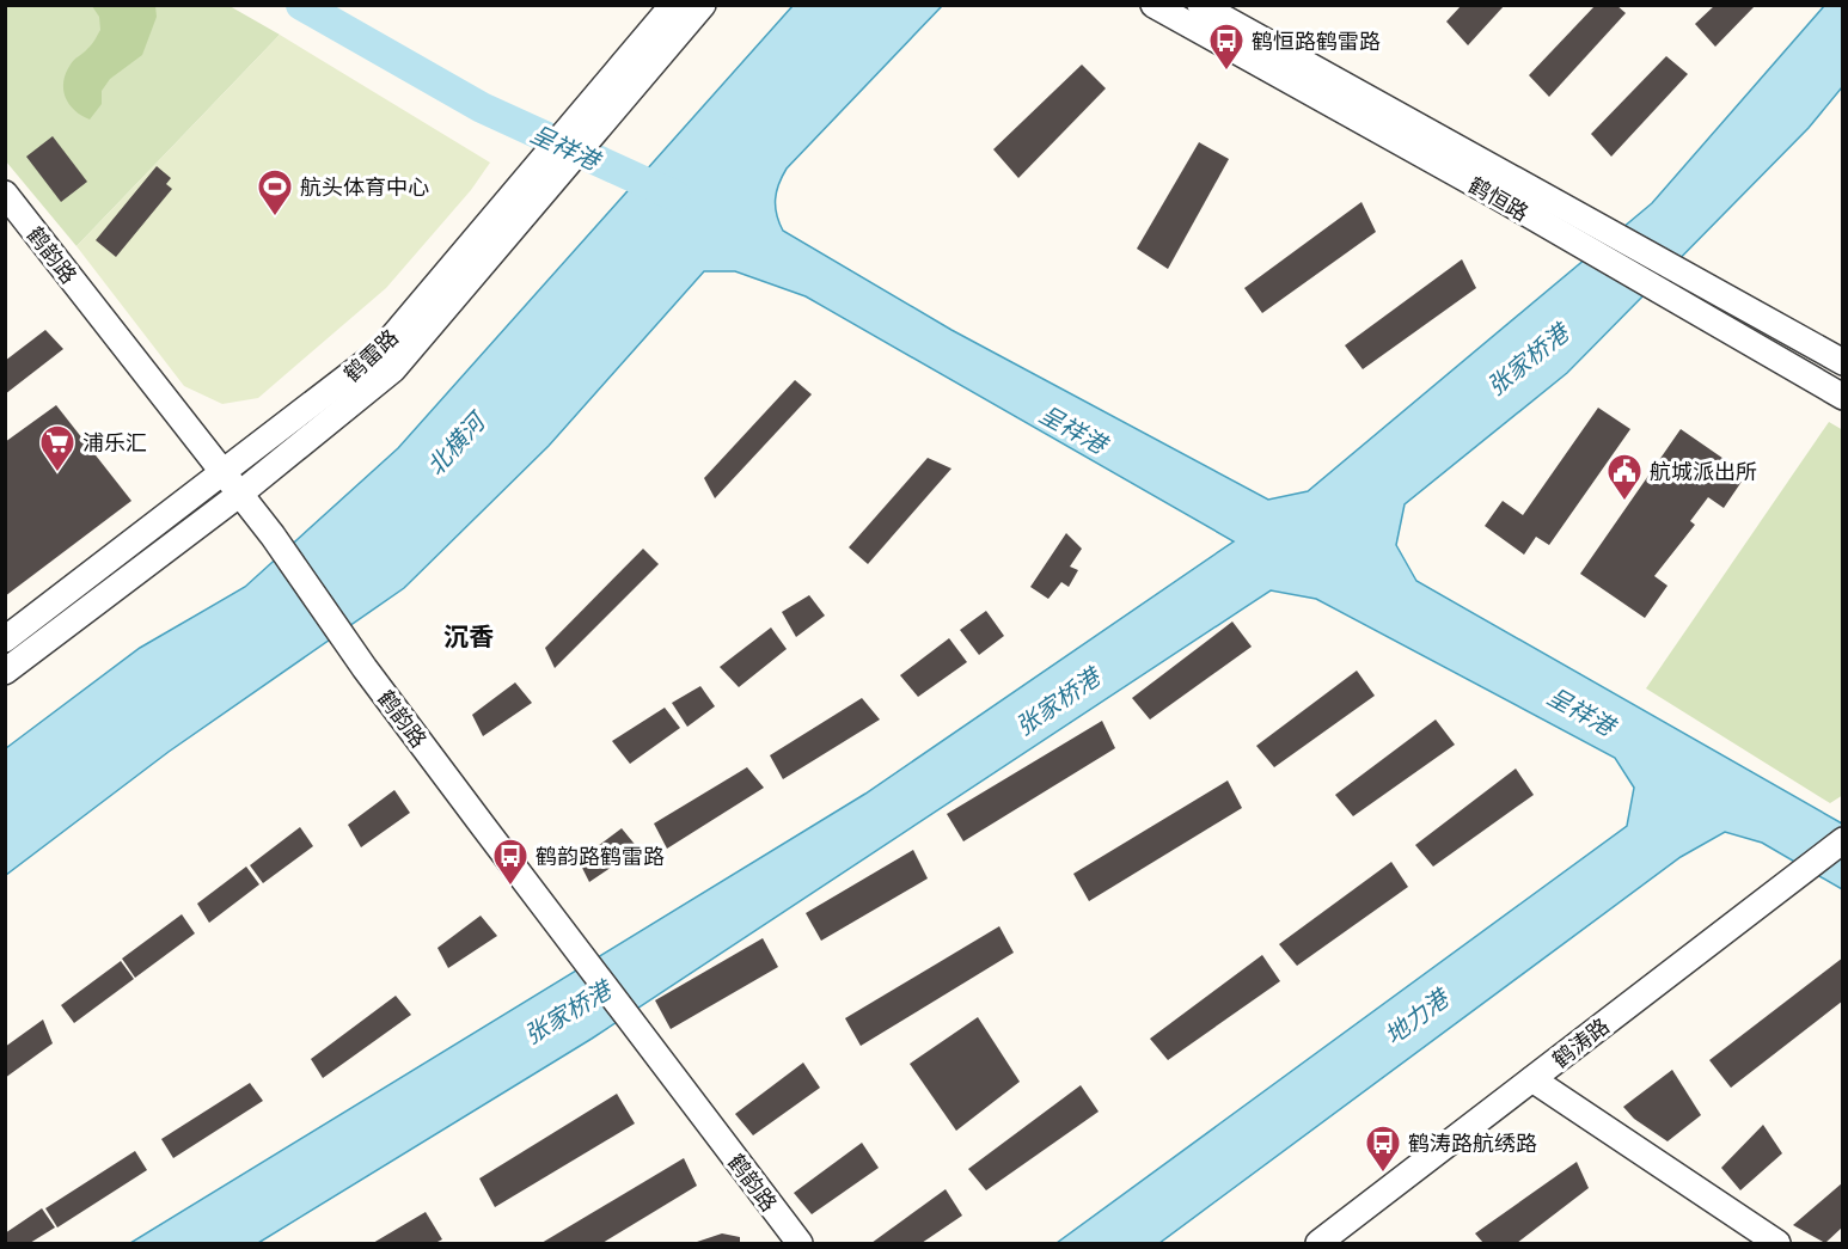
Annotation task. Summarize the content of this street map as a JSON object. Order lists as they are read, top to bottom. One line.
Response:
{"streets":{"street":["鹤恒路","鹤韵路","鹤雷路","鹤涛路"]},"crossings":[["鹤韵路","鹤雷路"]],"districts":["沉香"],"water":["呈祥港","张家桥港","北横河","地力港"],"places":{"bus stop":["鹤恒路鹤雷路","鹤韵路鹤雷路","鹤涛路航绣路"],"sports":["航头体育中心"],"supermarket":["浦乐汇"],"public building":["航城派出所"]}}
